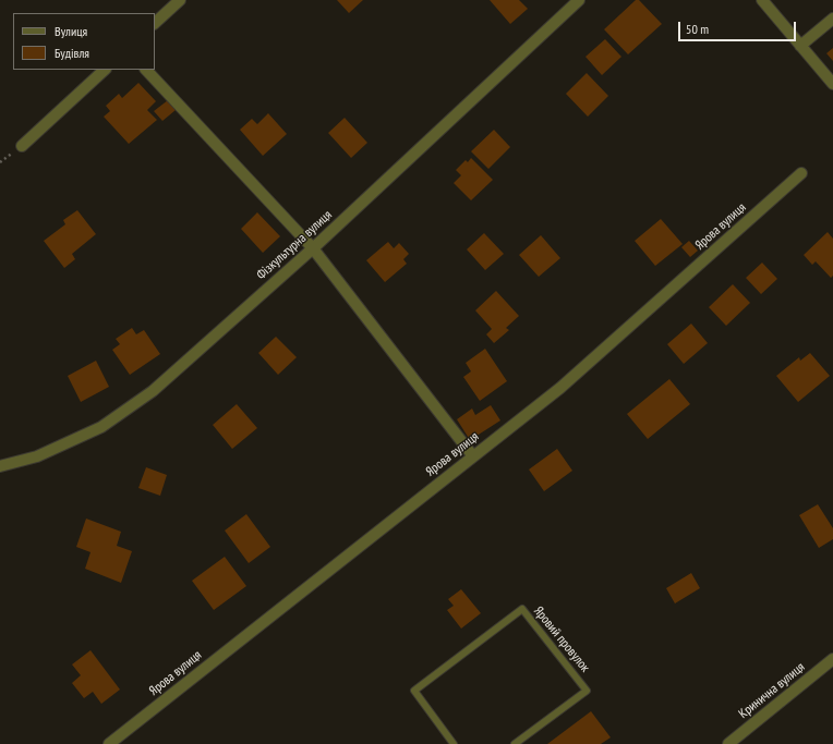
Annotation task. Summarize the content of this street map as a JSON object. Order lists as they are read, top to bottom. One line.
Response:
{"streets":{"street":["Ярова вулиця","Фізкультурна вулиця","Кринична вулиця"],"lane":["Яровий провулок"]},"legend":["Вулиця","Будівля"],"scale_bar":"50 m"}
